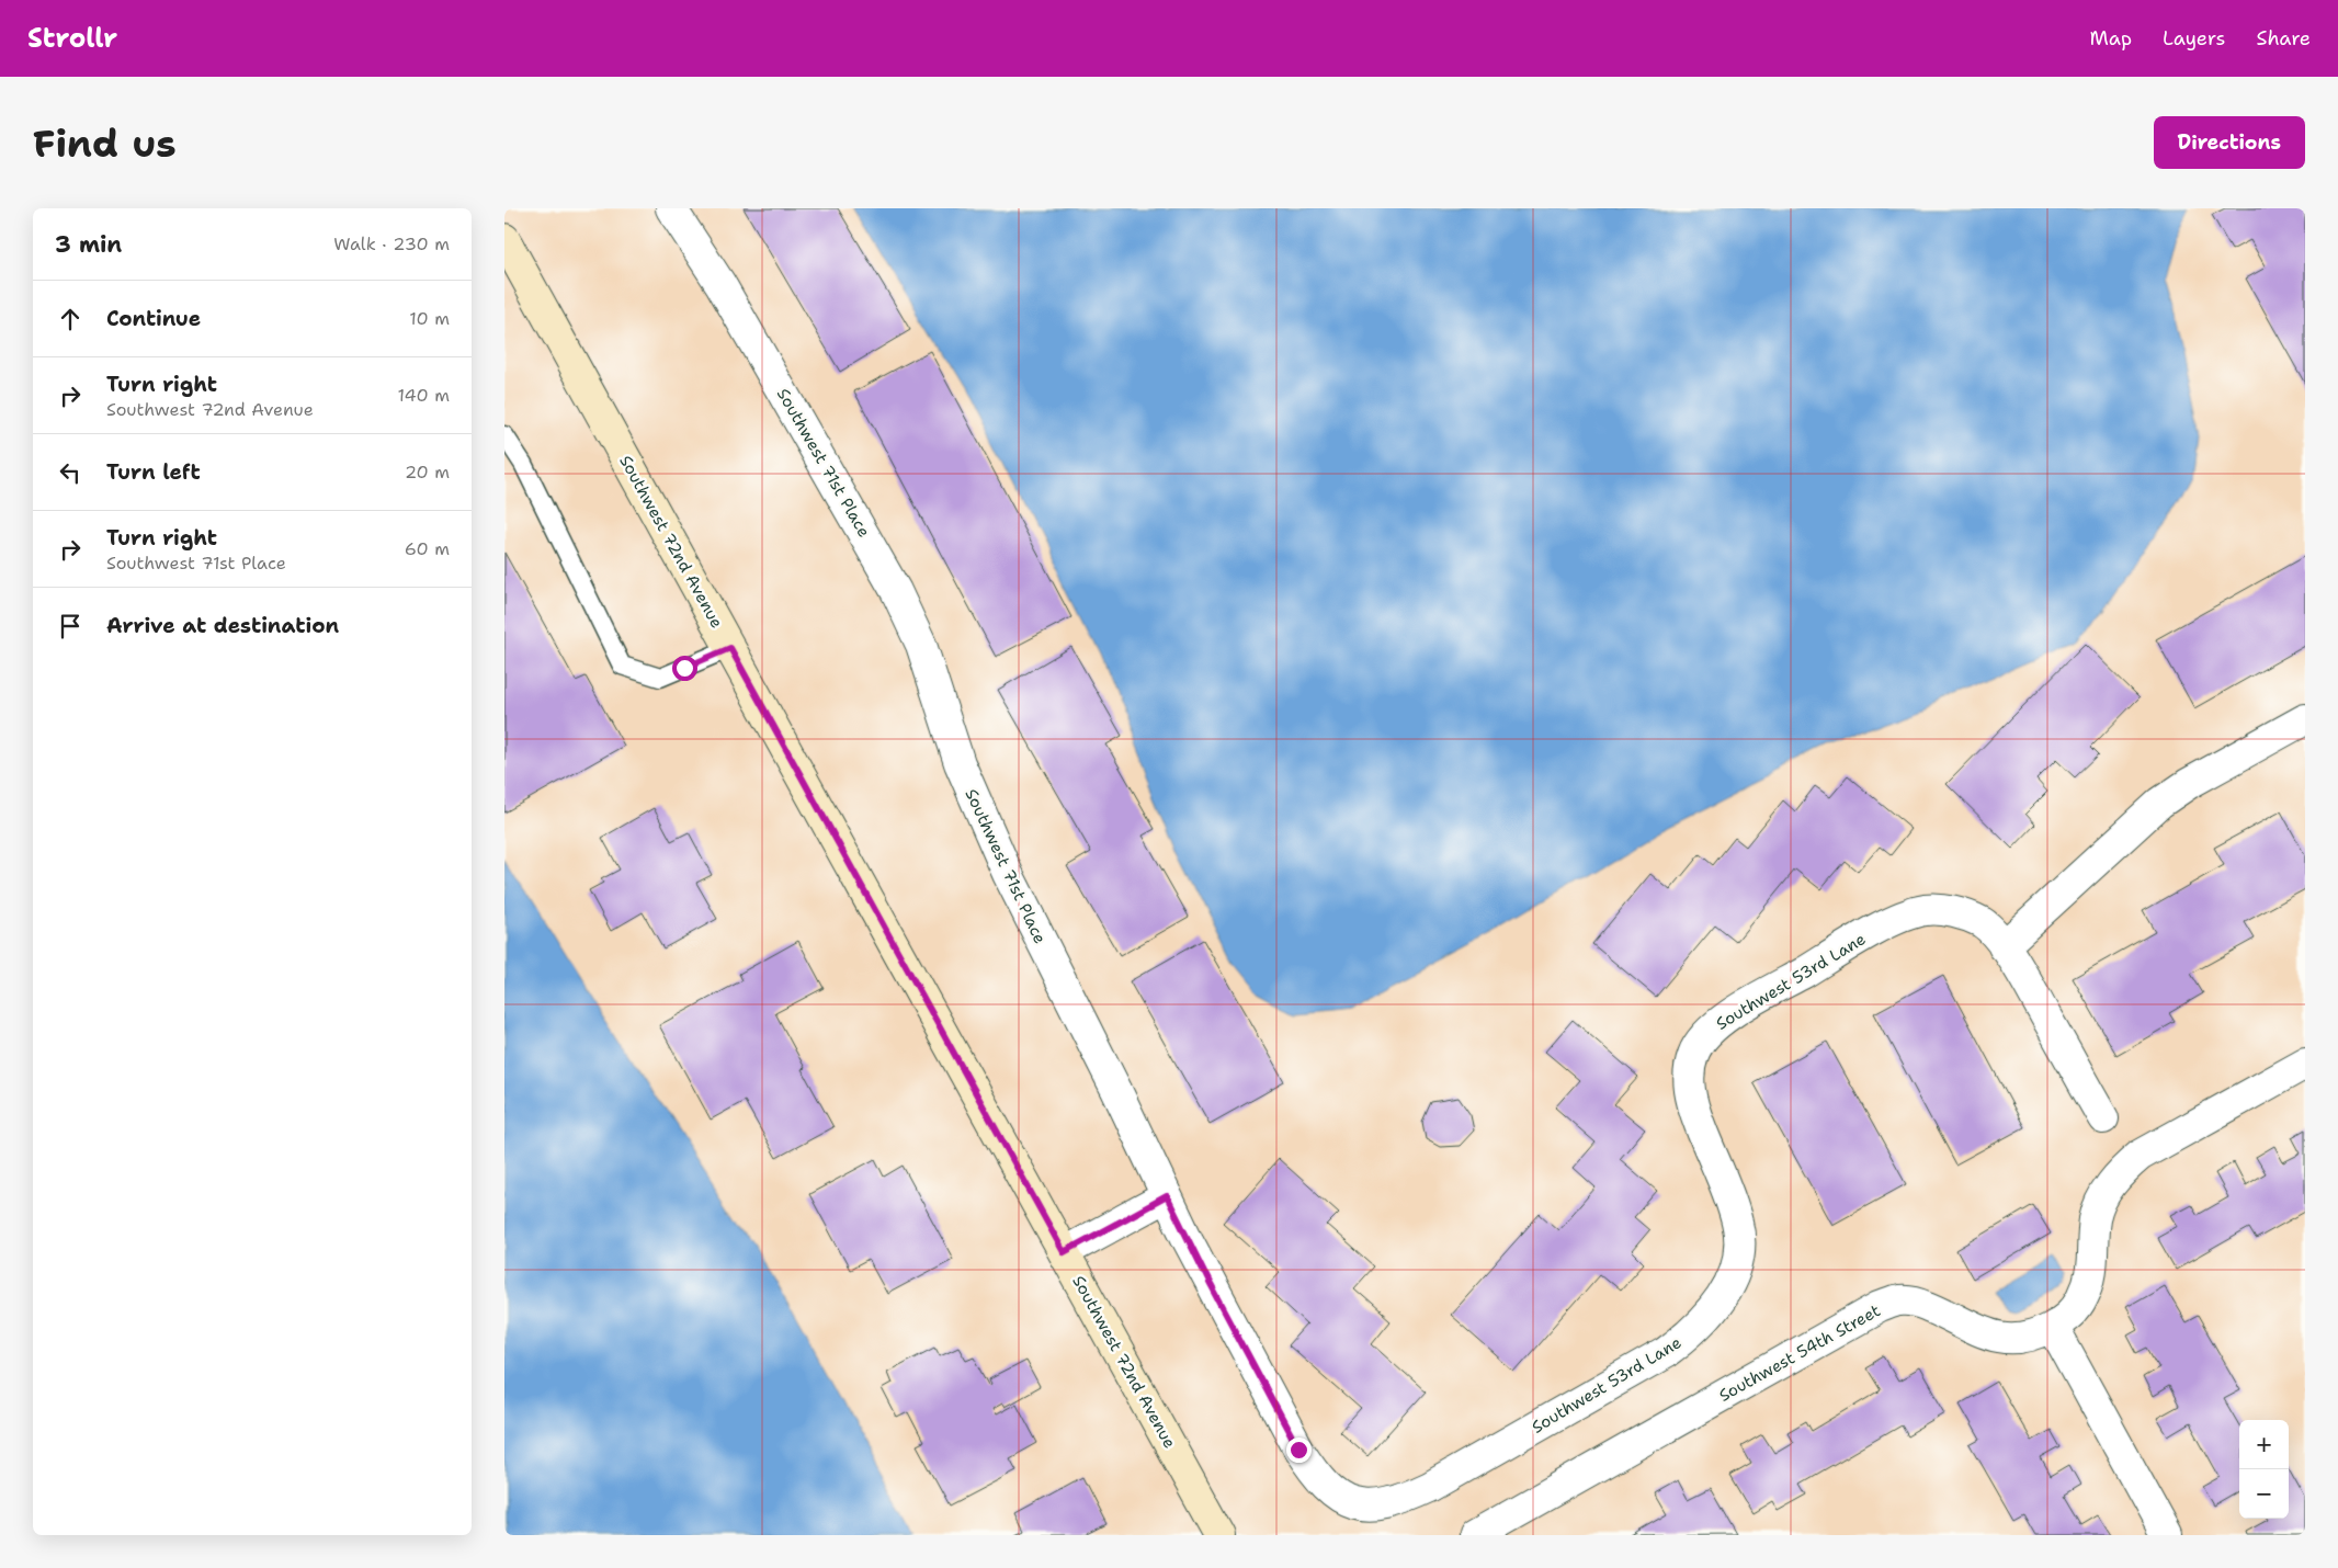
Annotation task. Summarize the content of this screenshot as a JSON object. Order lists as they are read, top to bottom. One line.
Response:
{"streets":{"street":["Southwest 71st Place","Southwest 72nd Avenue","Southwest 53rd Lane","Southwest 54th Street"]},"crossings":[["Southwest 71st Place","Southwest 53rd Lane"]],"page":{"header":"Strollr","nav":["Map","Layers","Share"],"buttons":"Directions","title":"Find us","heading":["3 min","Walk · 230 m"],"list":[["Continue","10 m"],["Turn right","Southwest 72nd Avenue","140 m"],["Turn left","20 m"],["Turn right","Southwest 71st Place","60 m"],"Arrive at destination"],"map_buttons":["+","−"]}}
